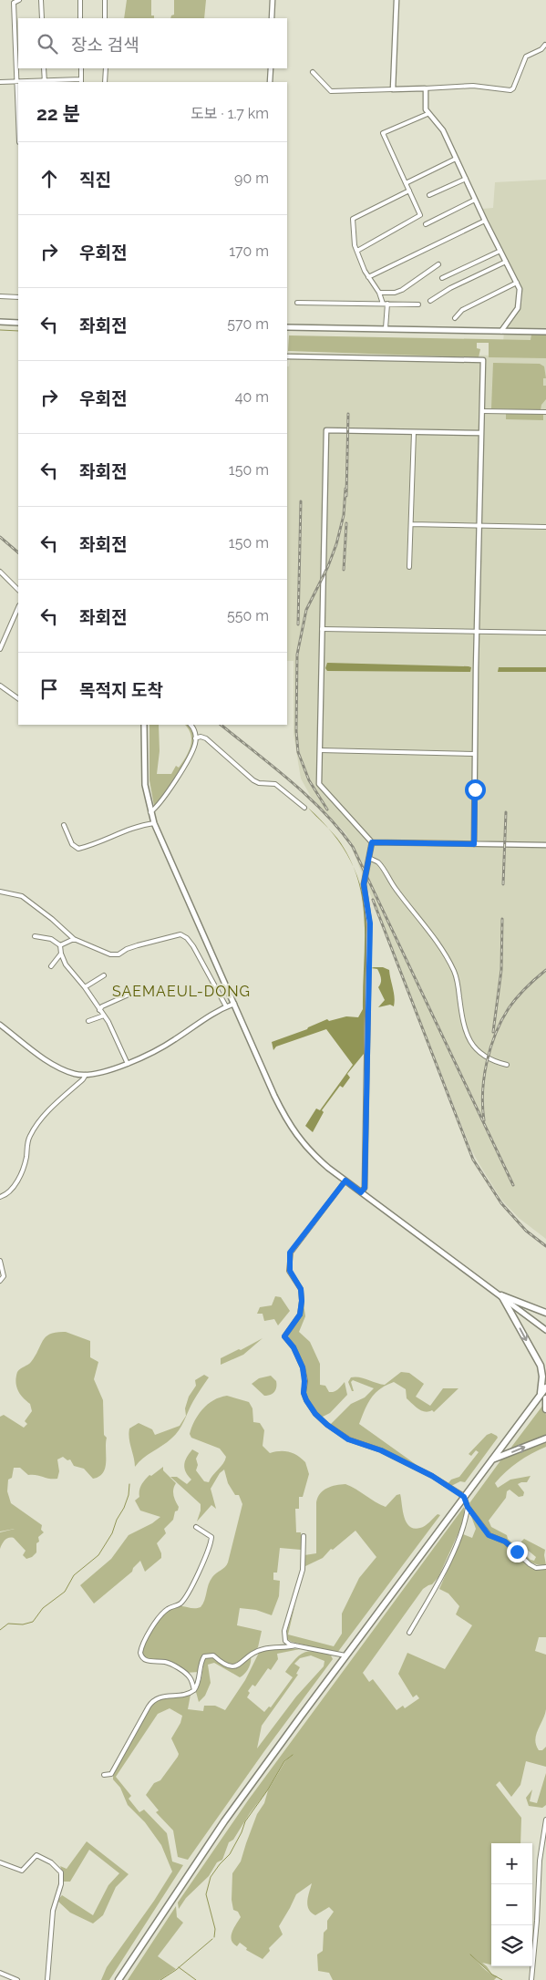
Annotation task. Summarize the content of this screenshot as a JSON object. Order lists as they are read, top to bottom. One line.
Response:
{"districts":["SAEMAEUL-DONG"],"page":{"search":"장소 검색","heading":["22 분","도보 · 1.7 km"],"list":[["직진","90 m"],["우회전","170 m"],["좌회전","570 m"],["우회전","40 m"],["좌회전","150 m"],["좌회전","150 m"],["좌회전","550 m"],"목적지 도착"],"map_buttons":["+","−"]}}
